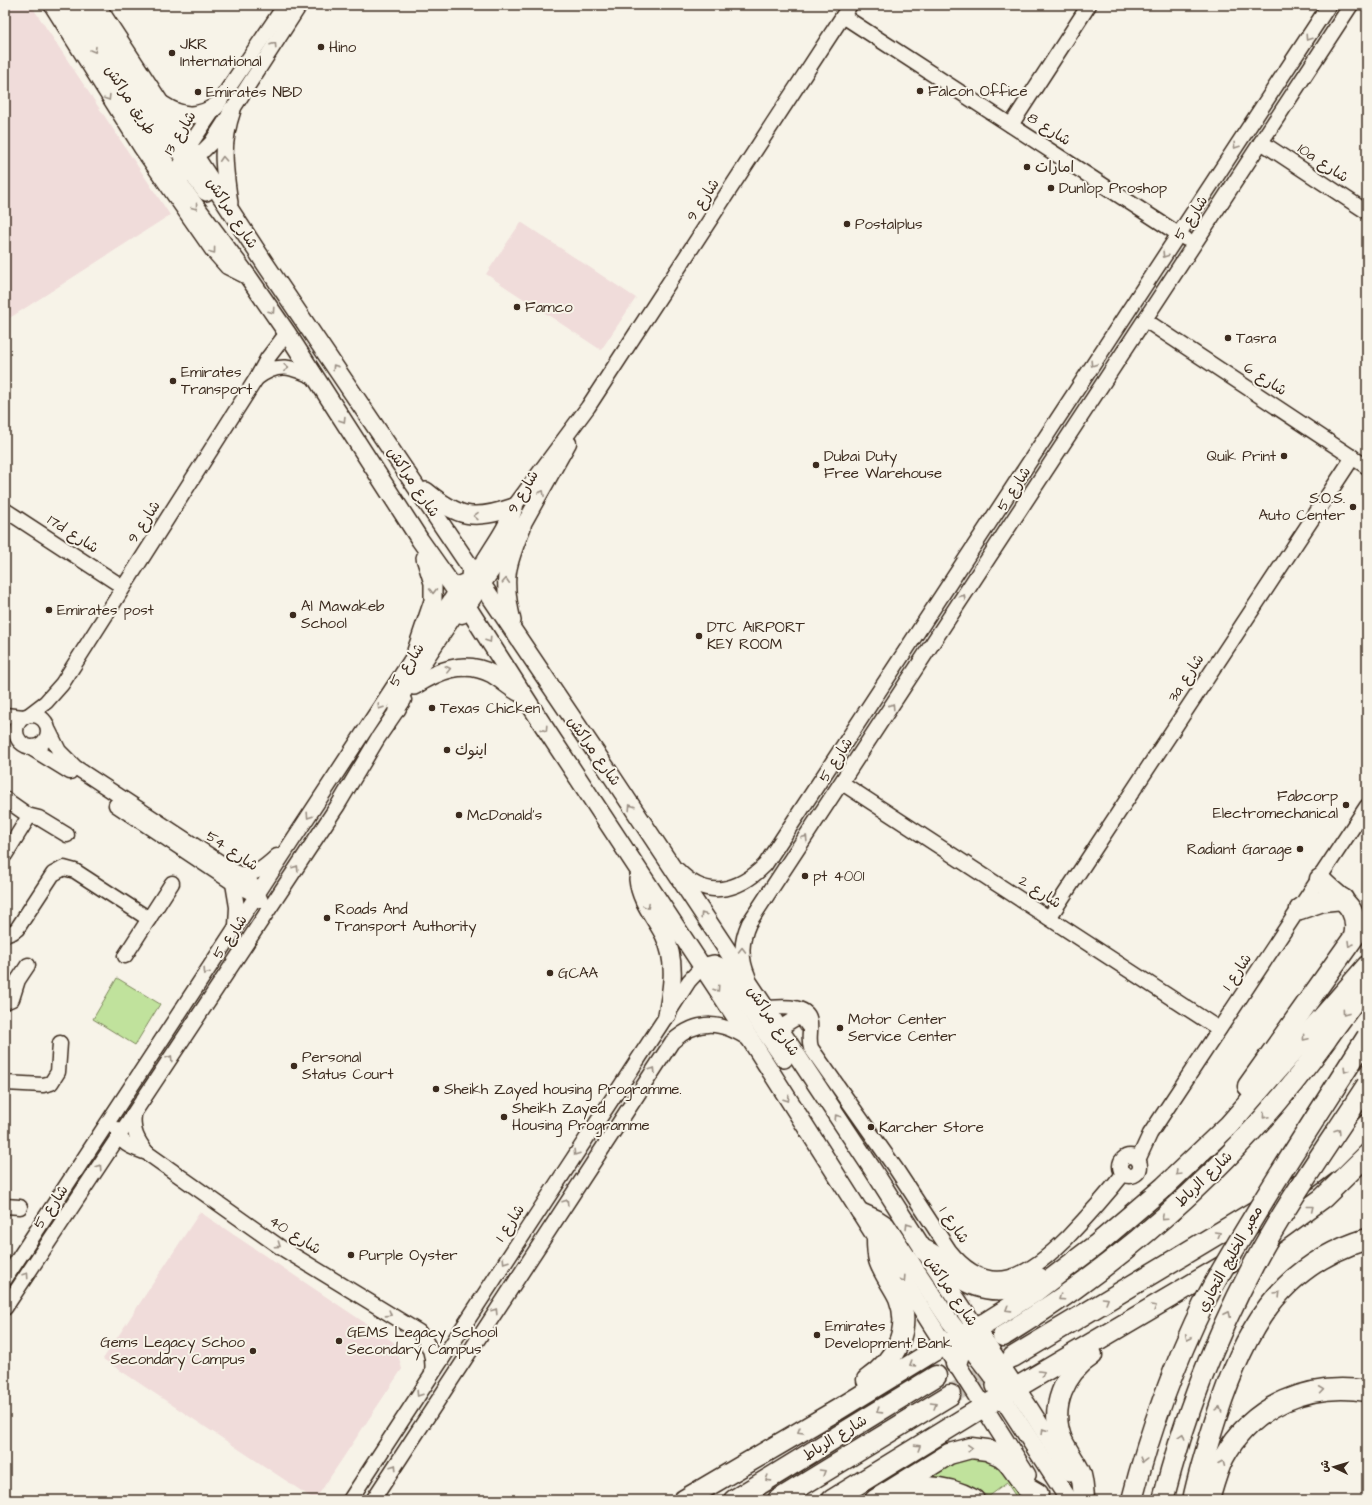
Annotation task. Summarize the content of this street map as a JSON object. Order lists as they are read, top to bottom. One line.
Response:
{"streets":{"highway":["شارع الرباط","معبر الخليج التجاري"],"main road":["شارع مراكش"],"street":["طريق مراكش","شارع 8","شارع 13","10a شارع","شارع 9","شارع 5","شارع 6","17d شارع","3a شارع","شارع 54","شارع 2","شارع 1","شارع 40"]},"crossings":[["طريق مراكش","شارع مراكش"],["شارع 8","شارع 9"],["شارع 8","شارع 5"],["شارع 13","شارع مراكش"],["10a شارع","شارع 5"],["شارع 9","شارع مراكش"],["شارع 9","شارع 5"],["شارع 9","17d شارع"],["شارع 9","شارع 54"],["شارع مراكش","شارع 5"],["شارع مراكش","شارع 1"],["شارع 5","شارع 6"],["شارع 5","شارع 54"],["شارع 5","شارع 2"],["شارع 5","شارع 1"],["شارع 5","شارع 40"],["شارع 6","3a شارع"],["3a شارع","شارع 2"],["شارع 2","شارع 1"],["شارع 1","شارع 40"]],"one_way":["طريق مراكش","شارع 40"],"places":["Hino","JKR International","Falcon Office","Emirates NBD","امارات","Dunlop Proshop","Postalplus","Famco","Tasra","Emirates Transport","Quik Print","Dubai Duty Free Warehouse","S.O.S. Auto Center","Emirates post","Al Mawakeb School","DTC AIRPORT KEY ROOM","Texas Chicken","اينوك","Fabcorp Electromechanical","McDonald's","Radiant Garage","pt 4001","Roads And Transport Authority","GCAA","Motor Center Service Center","Personal Status Court","Sheikh Zayed housing Programme.","Sheikh Zayed Housing Programme","Karcher Store","Purple Oyster","Emirates Development Bank","GEMS Legacy School Secondary Campus","Gems Legacy Schoo Secondary Campus"],"north":"left"}
